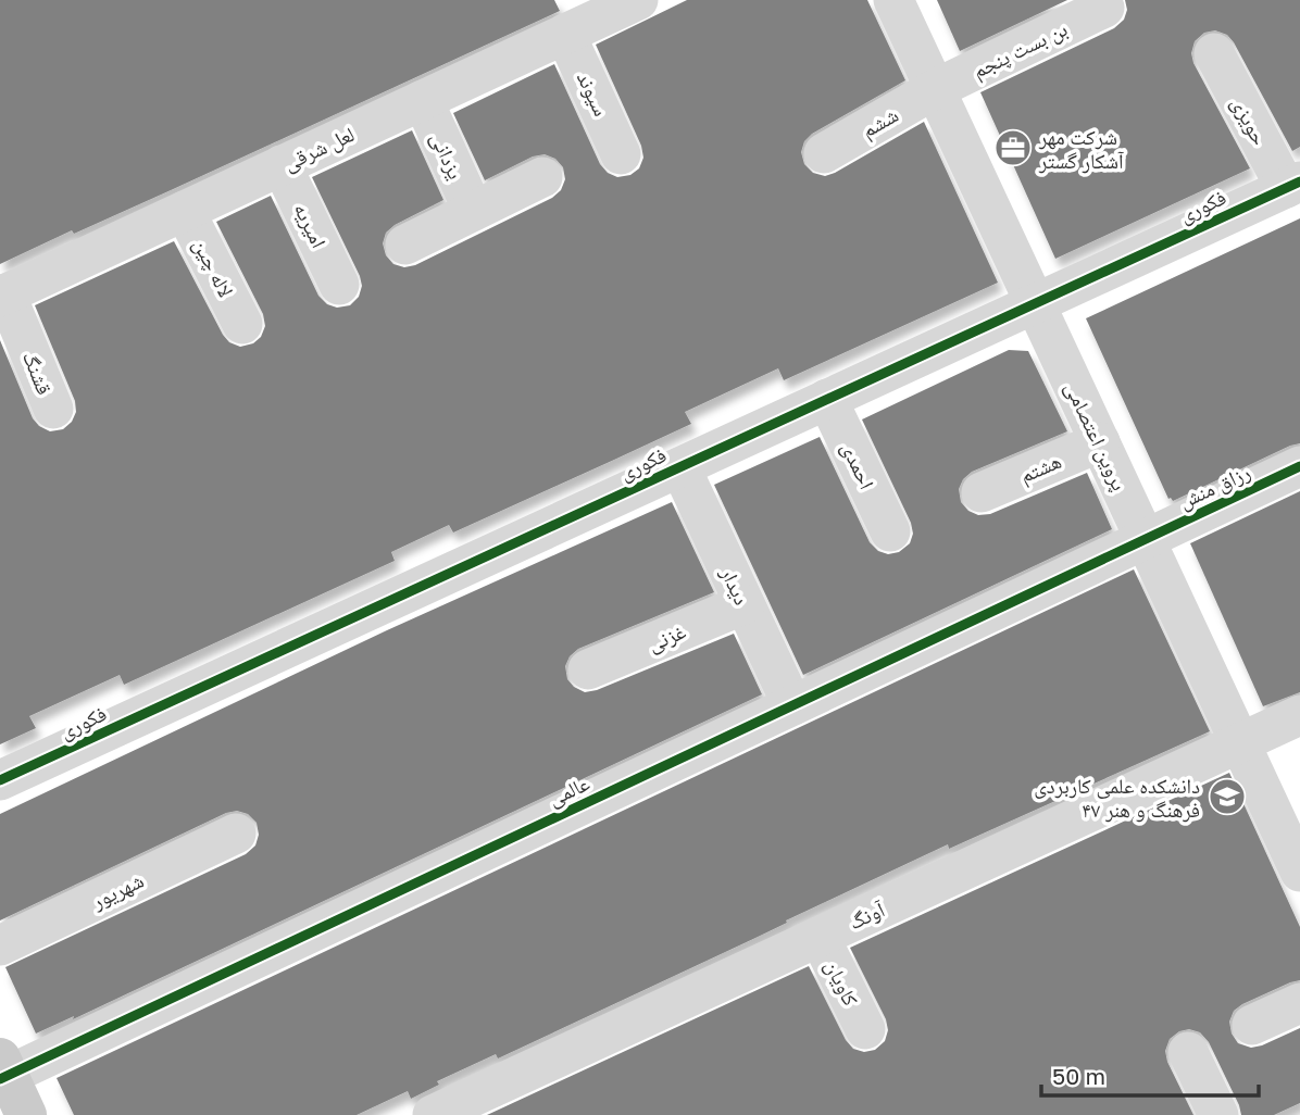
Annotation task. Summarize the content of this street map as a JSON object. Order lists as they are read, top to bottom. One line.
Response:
{"streets":{"street":["بن بست پنجم","سیوند","حویزی","ششم","لعل شرقی","یزدانی","فکوری","امیریه","لاله چین","قشنگ","پروین اعتصامی","احمدی","هشتم","رزاق منش","دیدار","غزنی","عالمی","شهریور","آونگ","کاویان"]},"crossings":[["بن بست پنجم","ششم"],["بن بست پنجم","پروین اعتصامی"],["سیوند","لعل شرقی"],["حویزی","فکوری"],["ششم","پروین اعتصامی"],["لعل شرقی","یزدانی"],["لعل شرقی","امیریه"],["لعل شرقی","لاله چین"],["لعل شرقی","قشنگ"],["فکوری","پروین اعتصامی"],["فکوری","احمدی"],["فکوری","دیدار"],["پروین اعتصامی","هشتم"],["پروین اعتصامی","رزاق منش"],["پروین اعتصامی","عالمی"],["پروین اعتصامی","آونگ"],["رزاق منش","عالمی"],["دیدار","غزنی"],["دیدار","عالمی"],["آونگ","کاویان"]],"places":{"office":["شرکت مهر آشکار گستر"],"school or university":["دانشکده علمی کاربردی فرهنگ و هنر ۴۷"]},"scale_bar":"50 m"}
